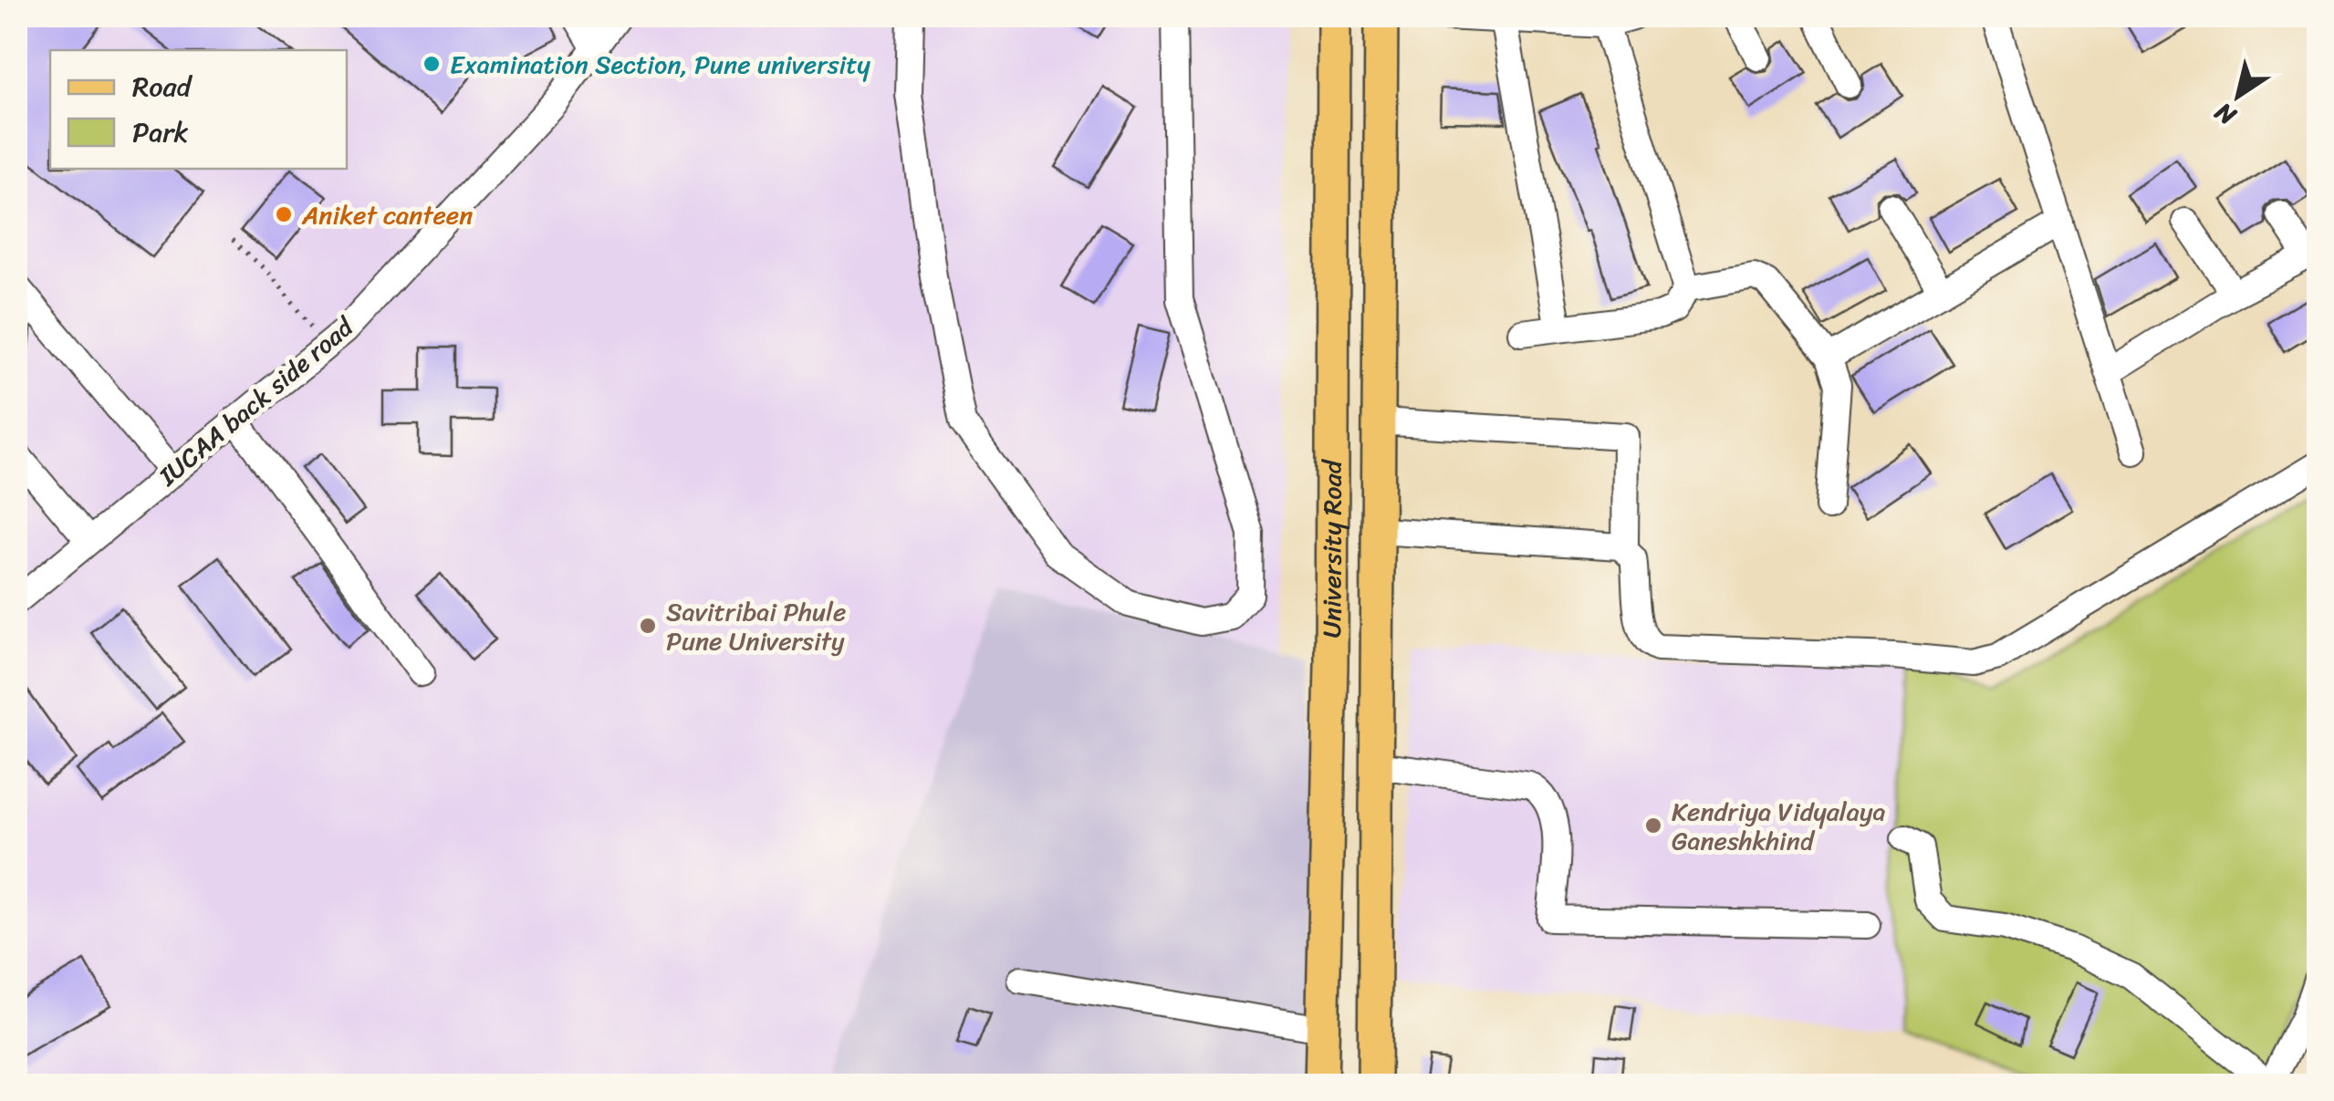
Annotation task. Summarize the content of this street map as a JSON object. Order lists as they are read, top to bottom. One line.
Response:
{"streets":{"main road":["University Road"],"street":["IUCAA back side road"]},"places":["Examination Section, Pune university","Aniket canteen","Savitribai Phule Pune University","Kendriya Vidyalaya Ganeshkhind"],"legend":["Road","Park"],"north":"bottom left"}
